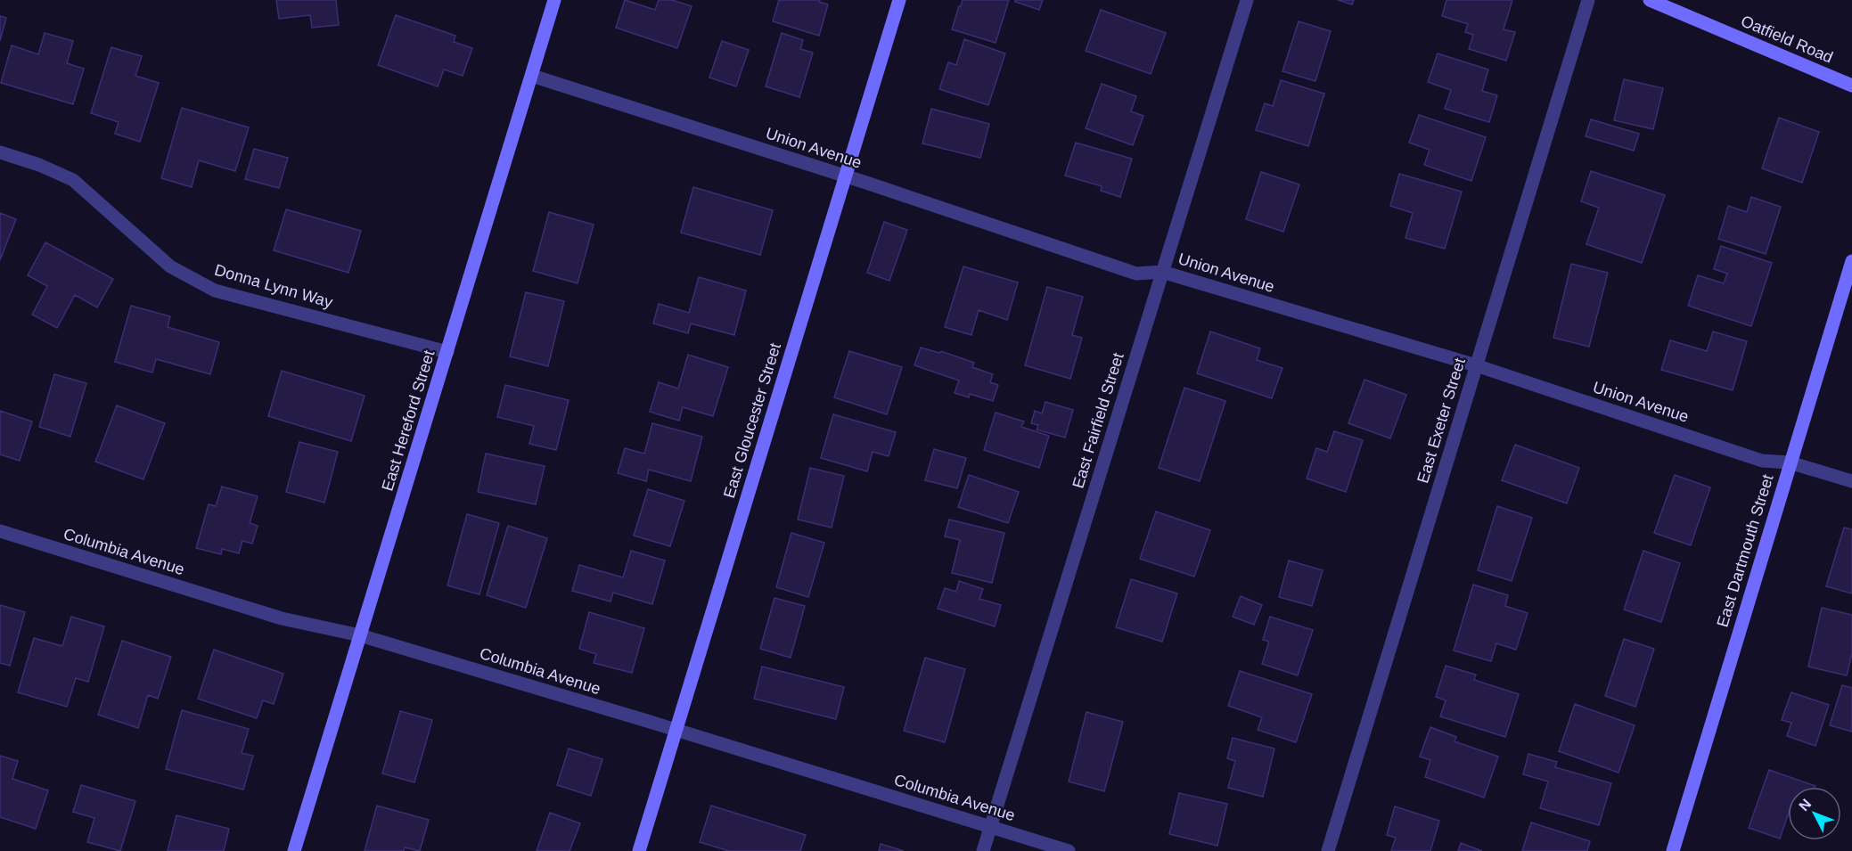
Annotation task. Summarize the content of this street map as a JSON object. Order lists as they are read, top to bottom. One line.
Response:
{"streets":{"street":["Oatfield Road","Union Avenue","Donna Lynn Way","East Hereford Street","East Gloucester Street","East Fairfield Street","East Exeter Street","East Dartmouth Street","Columbia Avenue"]},"crossings":[["Union Avenue","East Hereford Street"],["Union Avenue","East Gloucester Street"],["Union Avenue","East Fairfield Street"],["Union Avenue","East Exeter Street"],["Union Avenue","East Dartmouth Street"],["Donna Lynn Way","East Hereford Street"],["East Hereford Street","Columbia Avenue"],["East Gloucester Street","Columbia Avenue"],["East Fairfield Street","Columbia Avenue"]],"north":"top left"}
